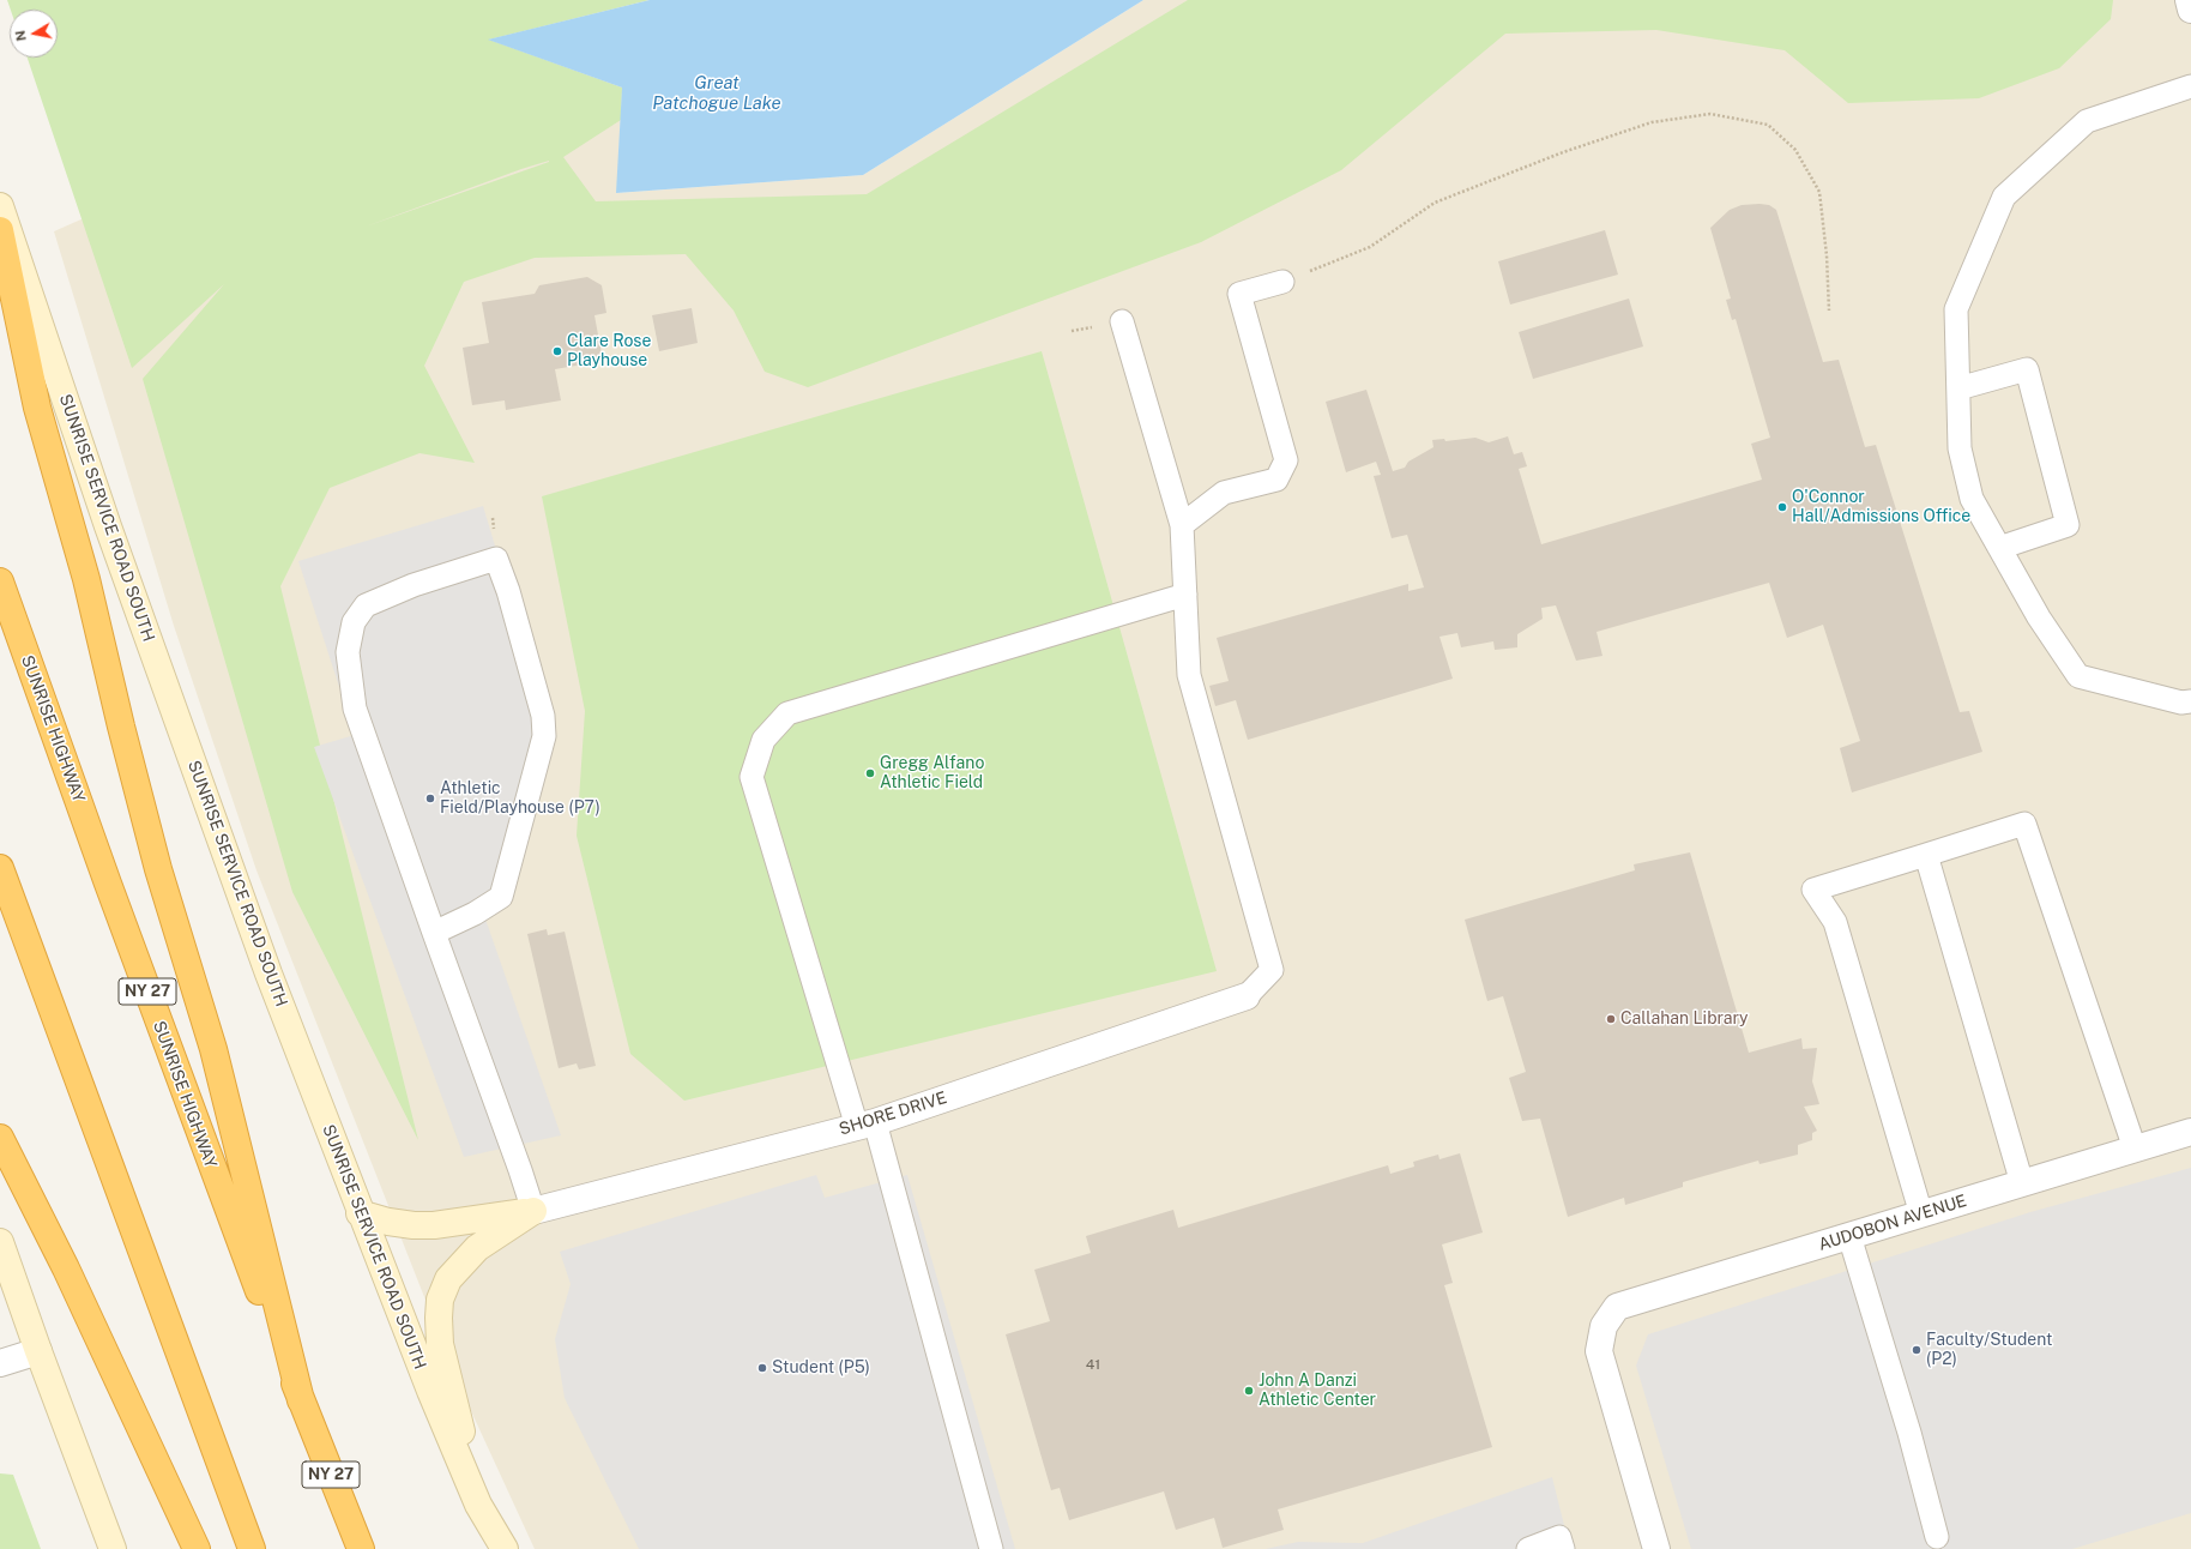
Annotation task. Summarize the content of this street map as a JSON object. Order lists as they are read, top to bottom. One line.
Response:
{"streets":{"highway":["SUNRISE HIGHWAY","NY 27"],"main road":["SUNRISE SERVICE ROAD SOUTH"],"street":["SHORE DRIVE","AUDOBON AVENUE"]},"water":["Great Patchogue Lake"],"places":["Clare Rose Playhouse","O'Connor Hall/Admissions Office","Gregg Alfano Athletic Field","Athletic Field/Playhouse (P7)","Callahan Library","Faculty/Student (P2)","Student (P5)","John A Danzi Athletic Center"],"house_numbers":["41"],"north":"left"}
